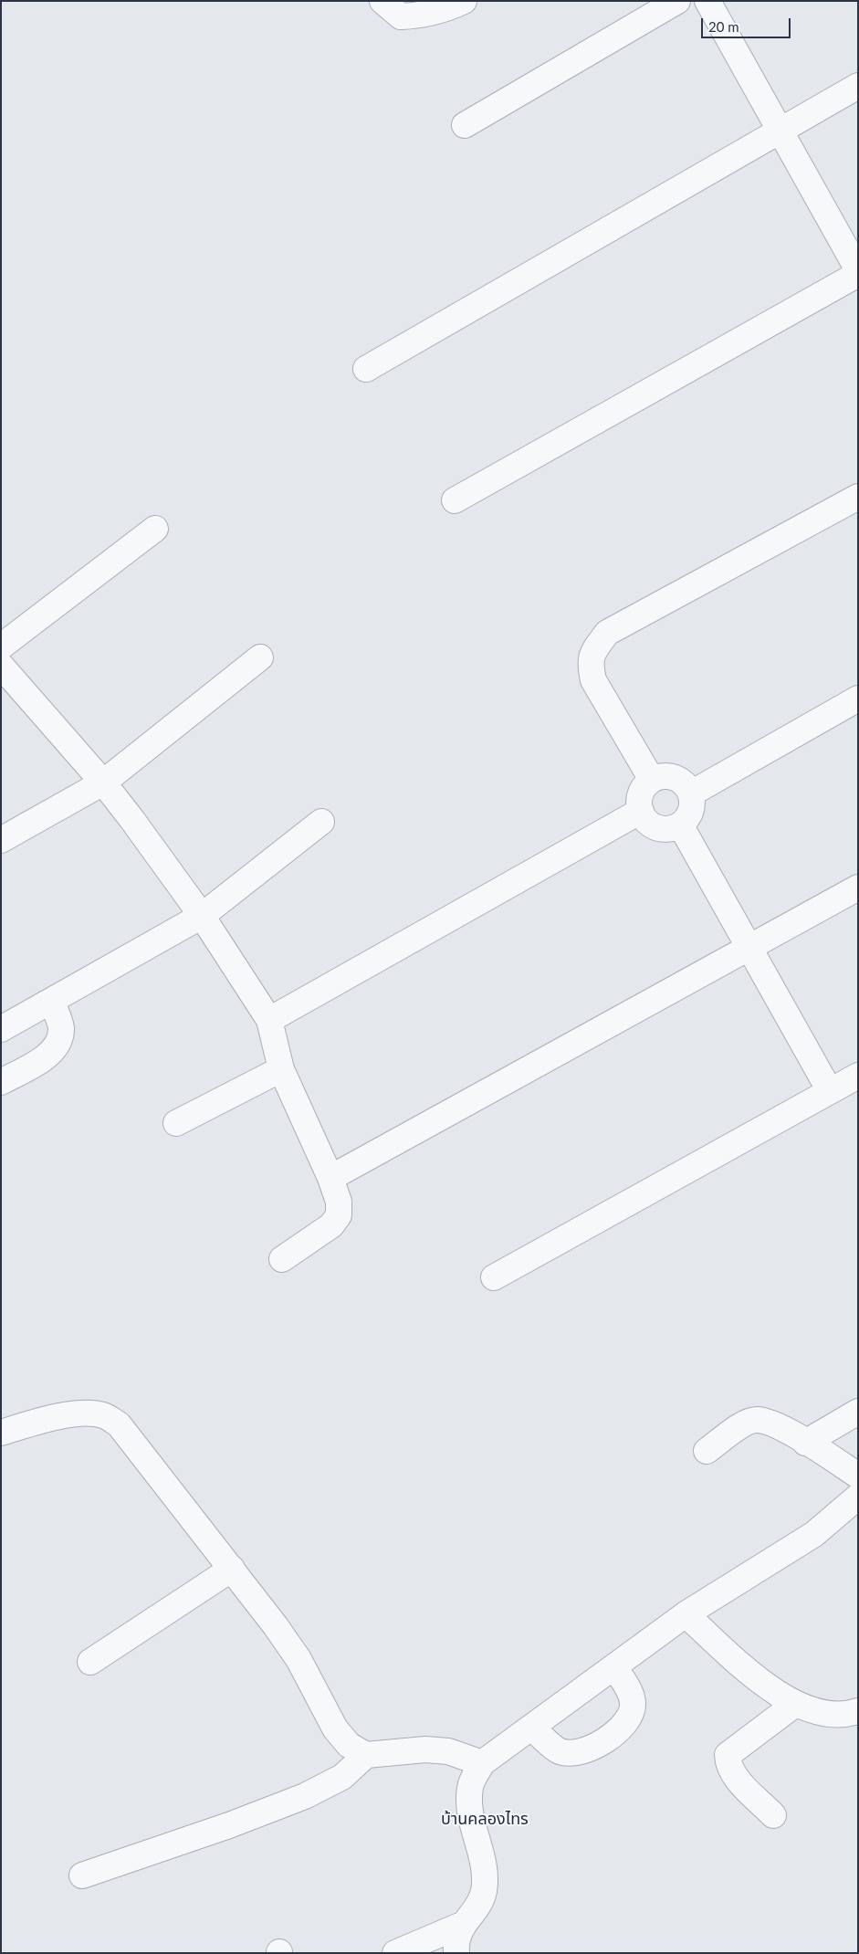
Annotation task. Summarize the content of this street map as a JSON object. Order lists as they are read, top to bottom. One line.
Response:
{"districts":["บ้านคลองไทร"],"scale_bar":"20 m"}
